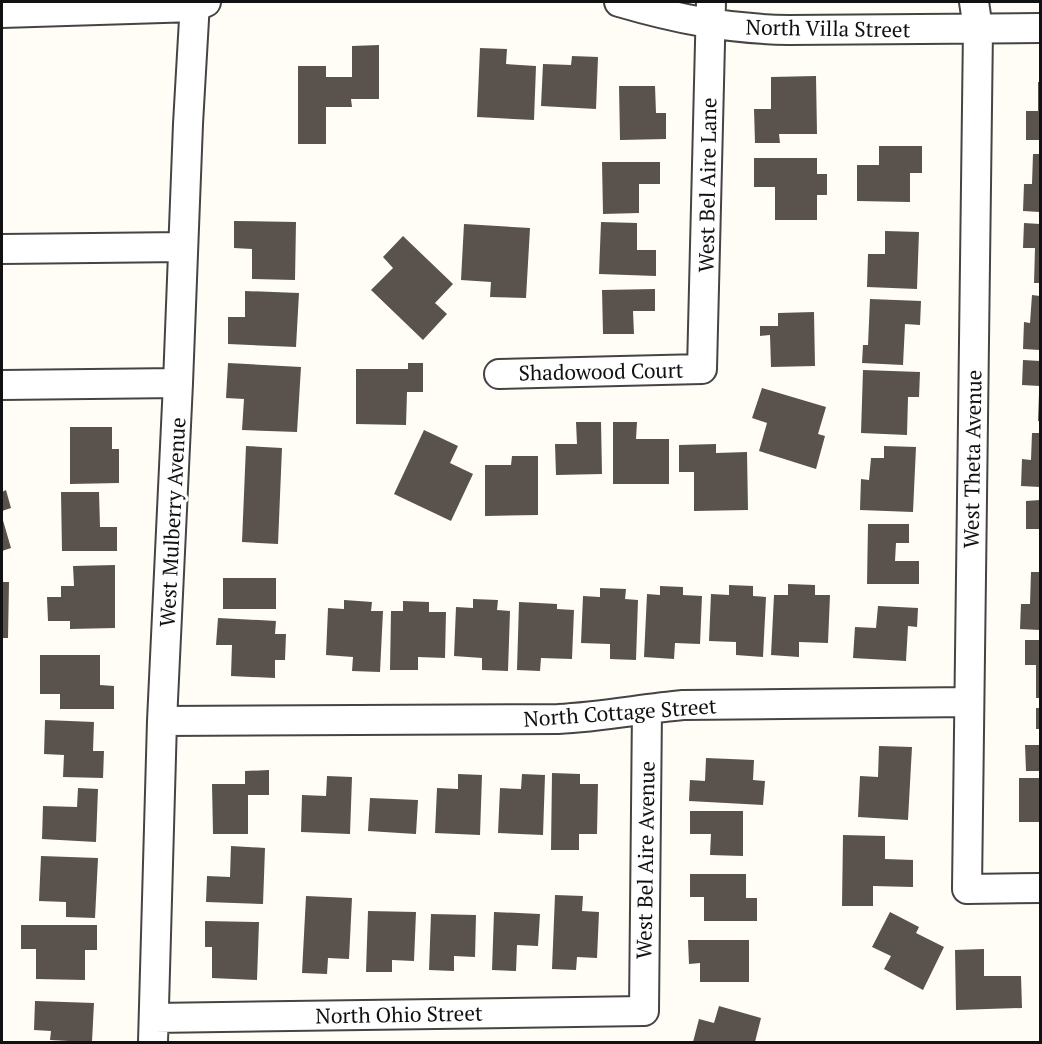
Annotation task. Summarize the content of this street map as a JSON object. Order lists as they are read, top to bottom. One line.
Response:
{"streets":{"street":["North Villa Street","West Bel Aire Lane","Shadowood Court","West Theta Avenue","West Mulberry Avenue","North Cottage Street","West Bel Aire Avenue","North Ohio Street"]},"crossings":[["North Villa Street","West Bel Aire Lane"],["North Villa Street","West Theta Avenue"],["West Bel Aire Lane","Shadowood Court"],["West Theta Avenue","North Cottage Street"],["West Mulberry Avenue","North Cottage Street"],["West Mulberry Avenue","North Ohio Street"],["North Cottage Street","West Bel Aire Avenue"],["West Bel Aire Avenue","North Ohio Street"]]}
